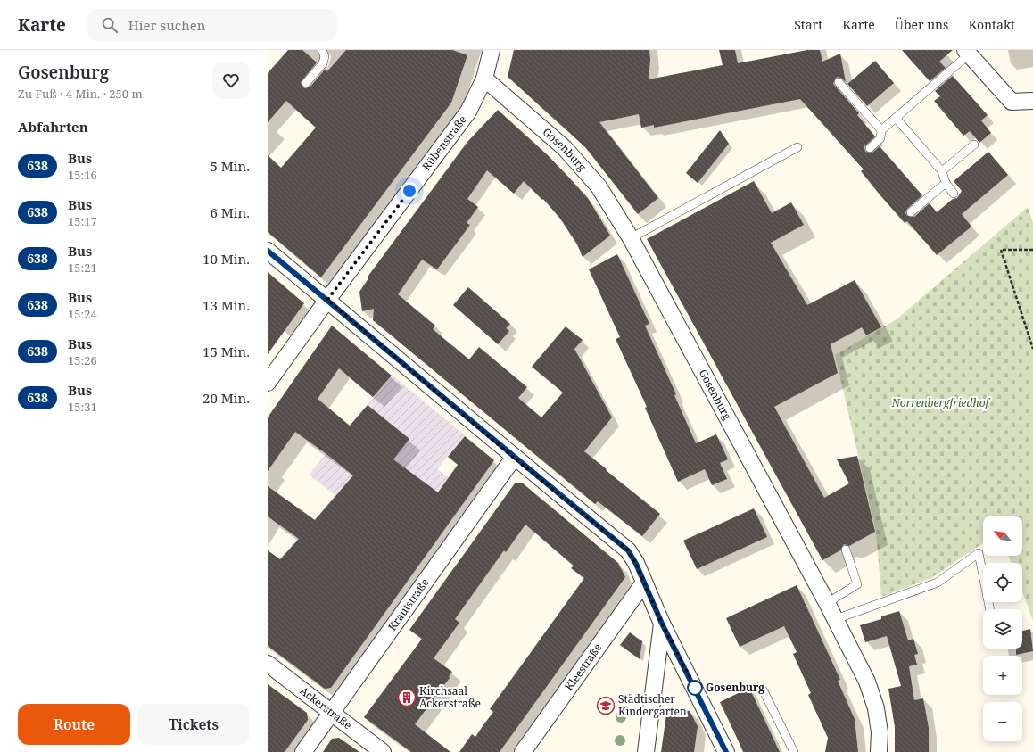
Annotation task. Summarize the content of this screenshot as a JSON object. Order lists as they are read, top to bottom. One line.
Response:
{"streets":{"street":["Rübenstraße","Gosenburg","Krautstraße","Kleestraße","Ackerstraße"]},"crossings":[["Rübenstraße","Gosenburg"],["Krautstraße","Ackerstraße"]],"parks":["Norrenbergfriedhof"],"places":{"other":["Gosenburg"],"building":["Kirchsaal Ackerstraße"],"school or university":["Städtischer Kindergarten"]},"lines":["bus line 638"],"north":"top left","page":{"header":"Karte","search":"Hier suchen","nav":["Start","Karte","Über uns","Kontakt"],"heading":[["Gosenburg","Zu Fuß · 4 Min. · 250 m"],"Abfahrten"],"list":[{"mark":"638","name":"Bus","note":"15:16","value":"5 Min."},{"mark":"638","name":"Bus","note":"15:17","value":"6 Min."},{"mark":"638","name":"Bus","note":"15:21","value":"10 Min."},{"mark":"638","name":"Bus","note":"15:24","value":"13 Min."},{"mark":"638","name":"Bus","note":"15:26","value":"15 Min."},{"mark":"638","name":"Bus","note":"15:31","value":"20 Min."}],"map_buttons":["+","−"],"buttons":["Route","Tickets"]}}
